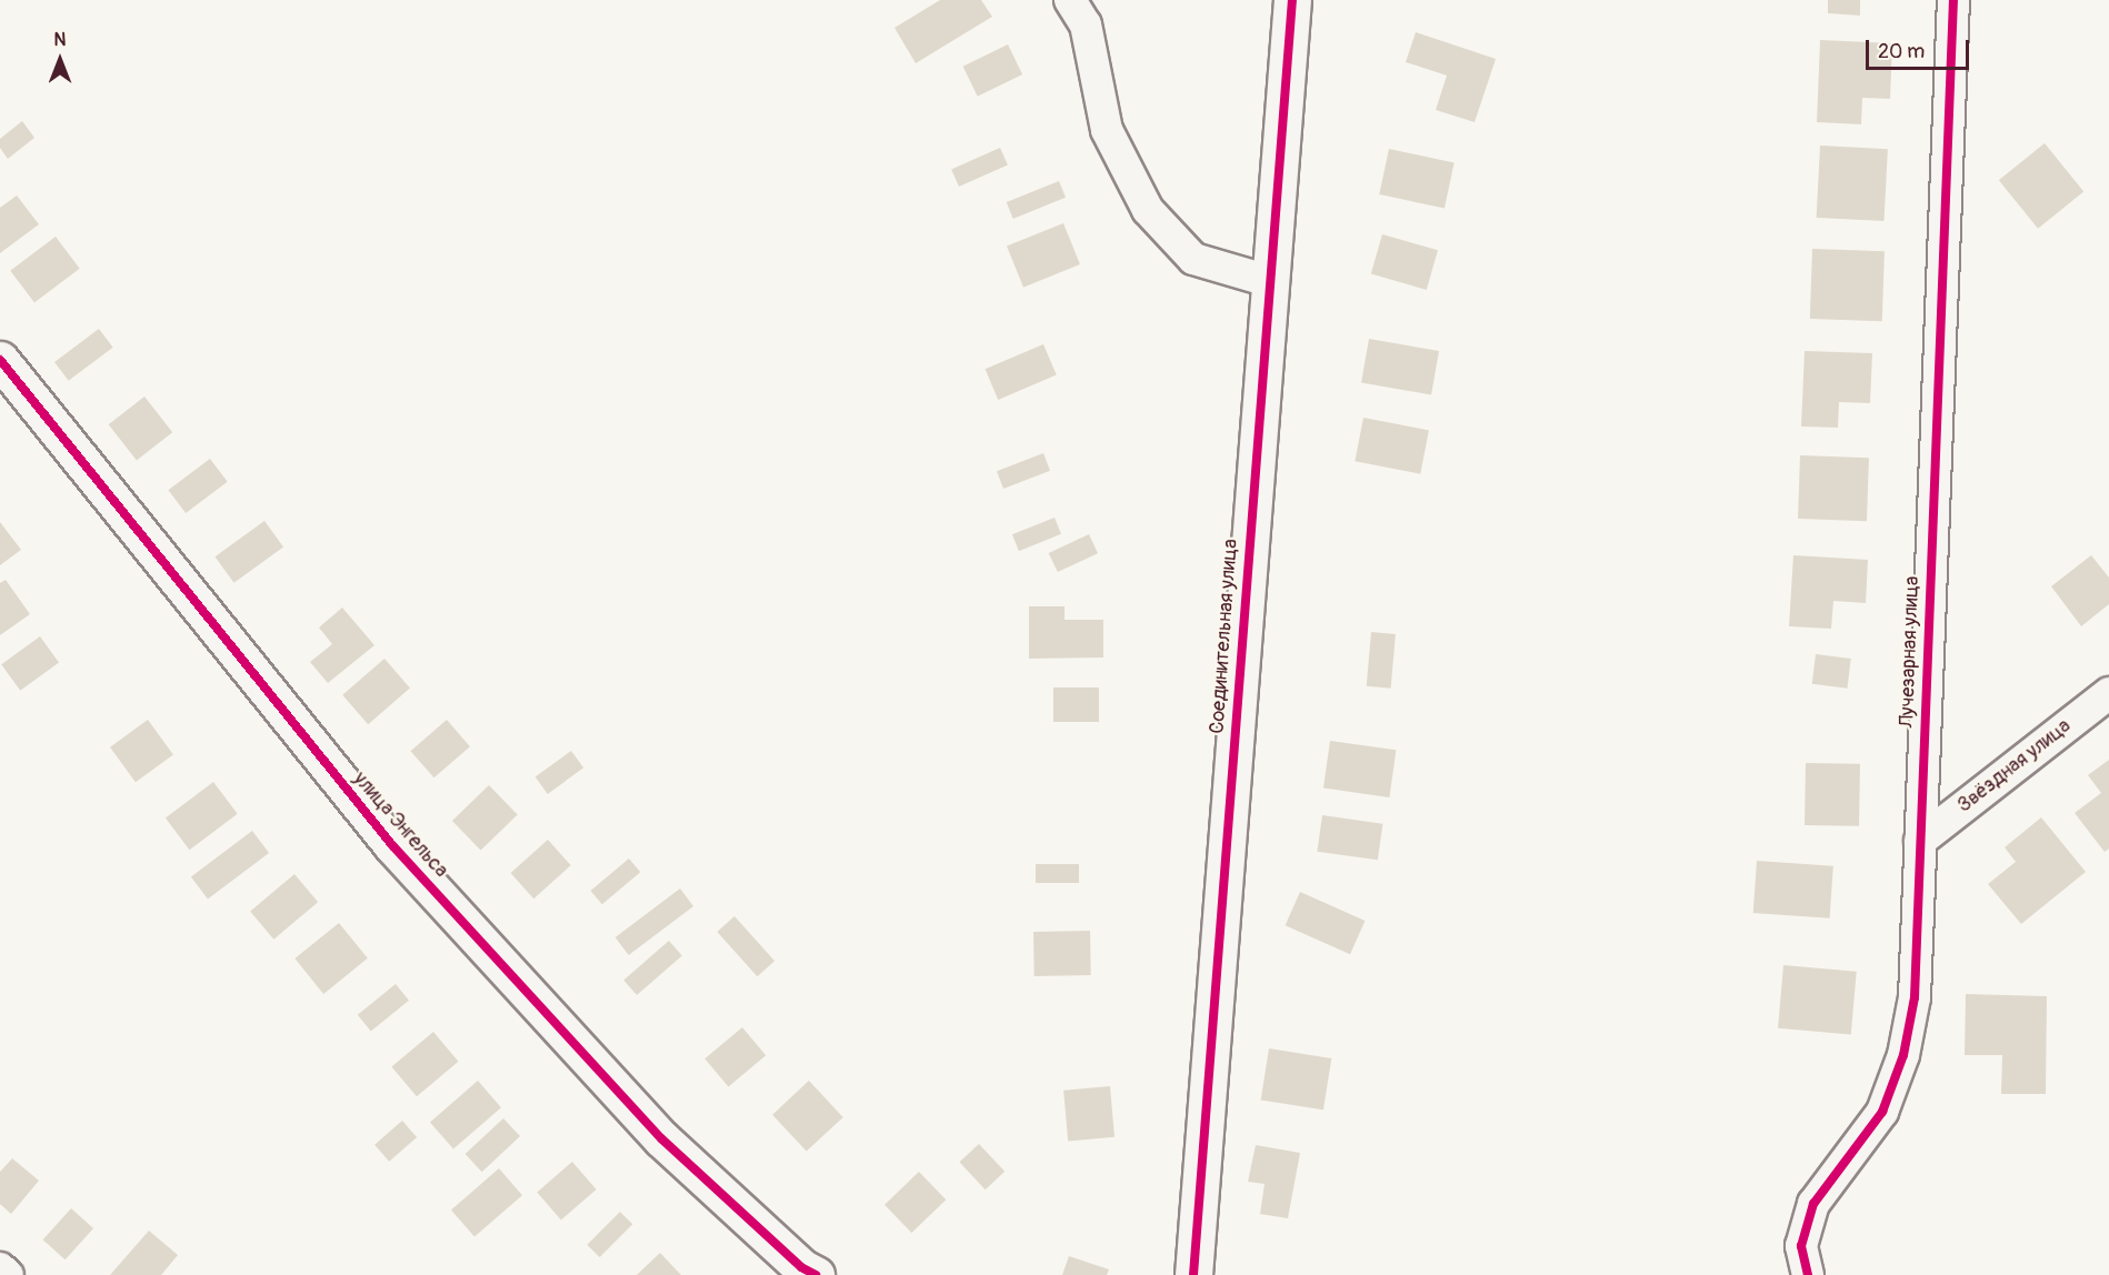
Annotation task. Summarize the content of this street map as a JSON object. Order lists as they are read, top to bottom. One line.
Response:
{"streets":{"street":["Соединительная улица","Лучезарная улица","Звёздная улица","улица Энгельса"]},"crossings":[["Лучезарная улица","Звёздная улица"]],"scale_bar":"20 m","north":"top"}
